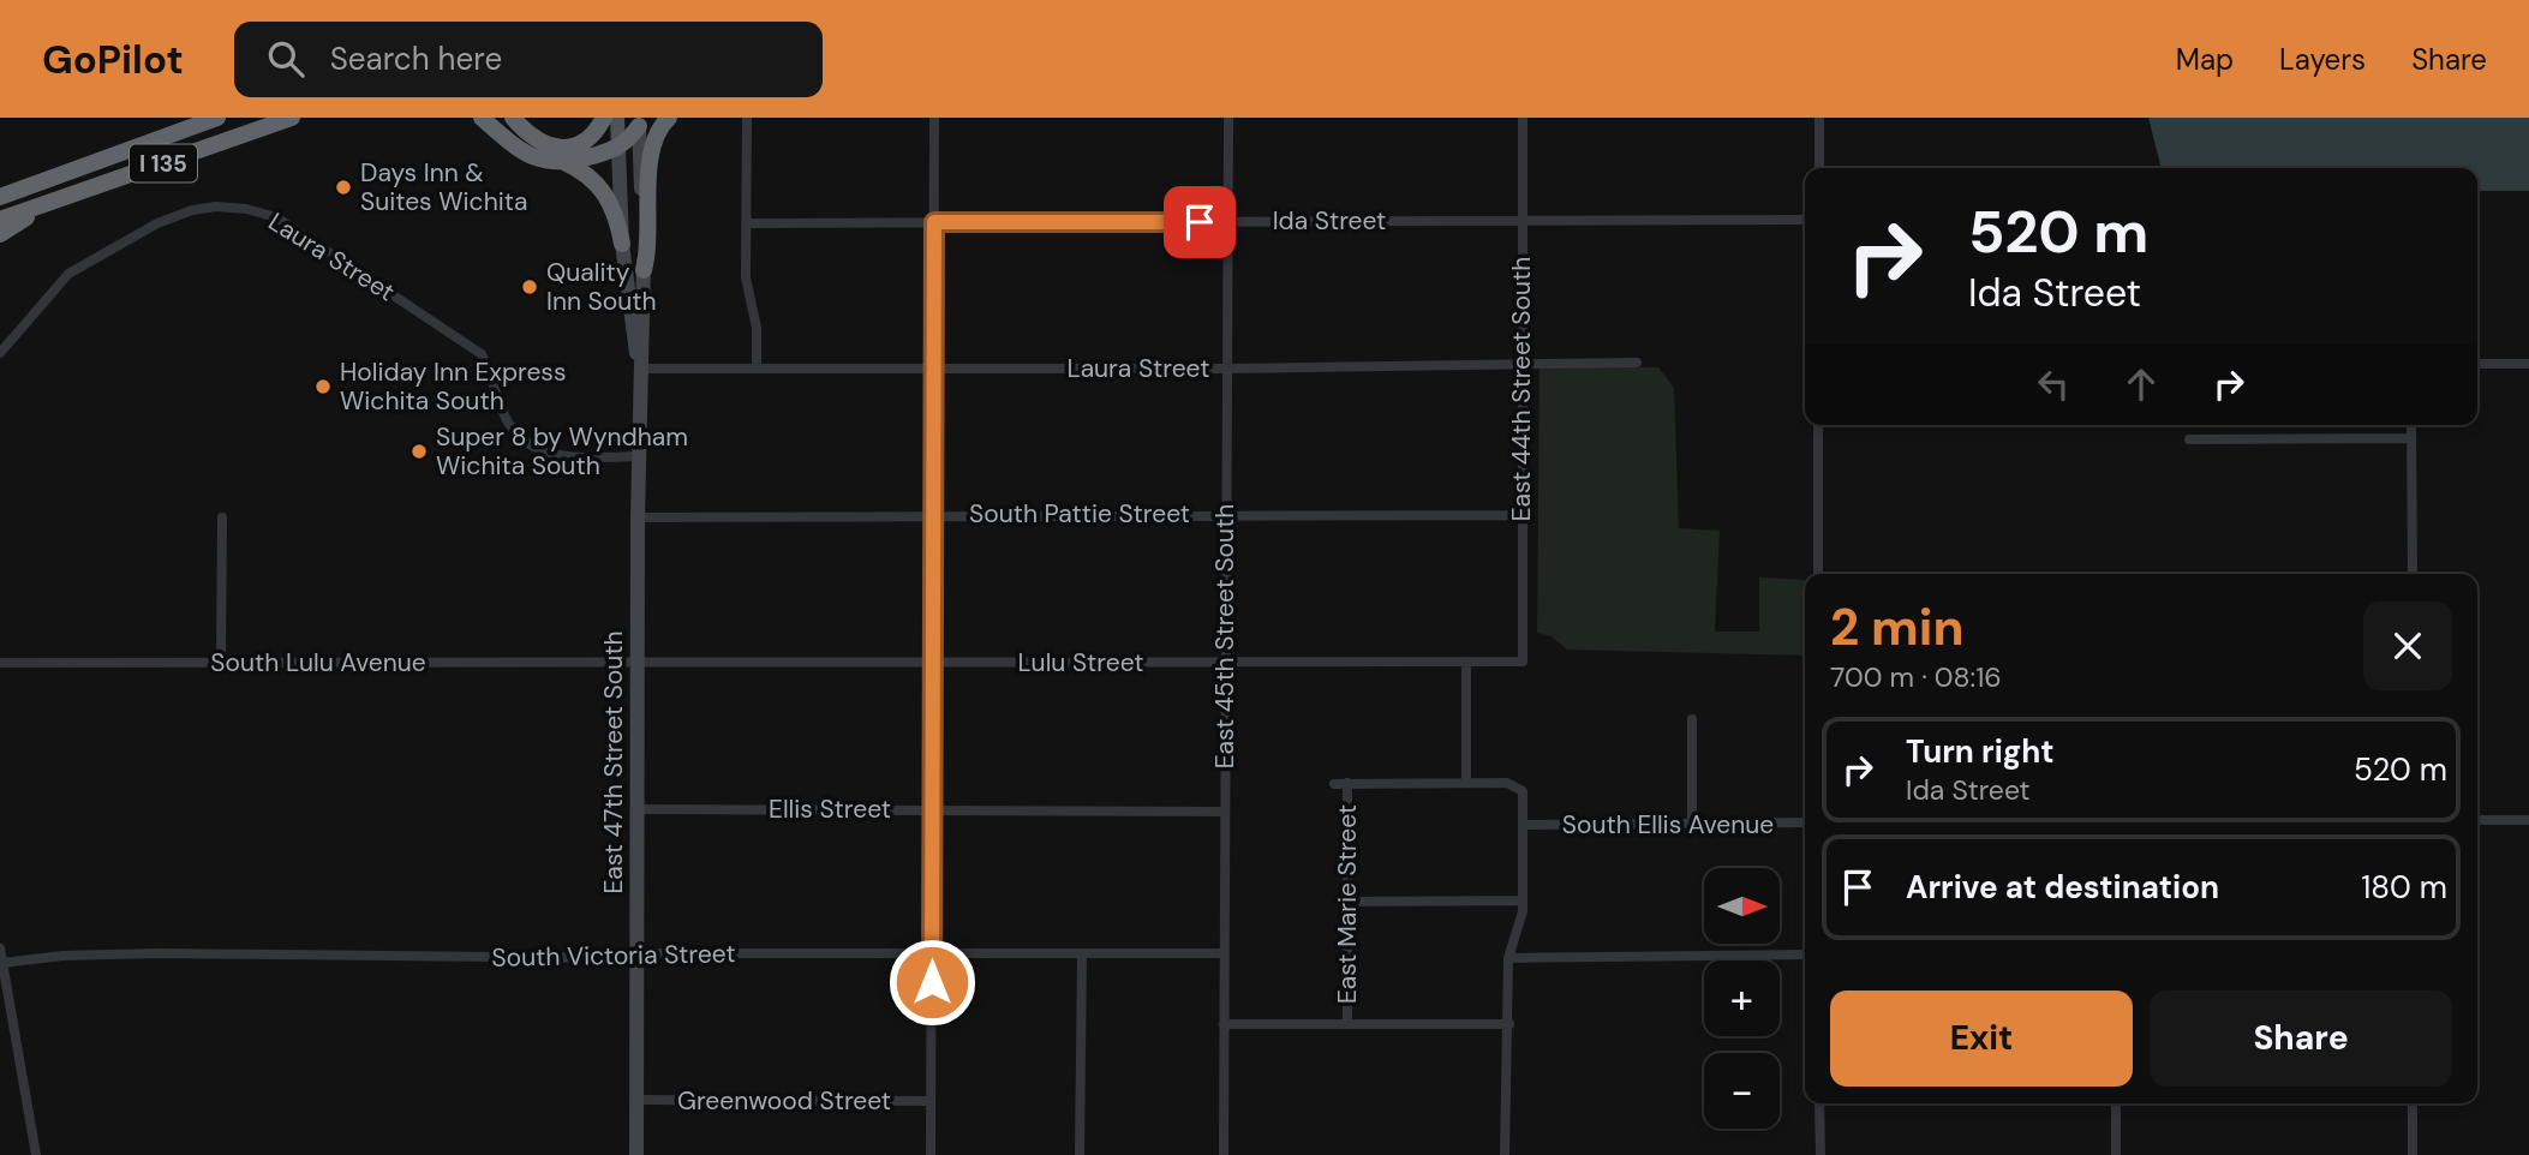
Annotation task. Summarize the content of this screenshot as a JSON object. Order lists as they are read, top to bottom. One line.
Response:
{"streets":{"highway":["I 135"],"main road":["East 47th Street South"],"street":["Ida Street","Laura Street","East 44th Street South","South Pattie Street","East 45th Street South","South Lulu Avenue","Lulu Street","Ellis Street","South Ellis Avenue","East Marie Street","South Victoria Street","Greenwood Street"]},"crossings":[["Ida Street","East 44th Street South"],["Ida Street","East 45th Street South"],["Laura Street","East 44th Street South"],["Laura Street","East 45th Street South"],["Laura Street","East 47th Street South"],["East 44th Street South","South Pattie Street"],["East 44th Street South","Lulu Street"],["South Pattie Street","East 45th Street South"],["South Pattie Street","East 47th Street South"],["East 45th Street South","Lulu Street"],["East 45th Street South","Ellis Street"],["East 45th Street South","South Victoria Street"],["South Lulu Avenue","Lulu Street"],["South Lulu Avenue","East 47th Street South"],["Lulu Street","East 47th Street South"],["East 47th Street South","Ellis Street"],["East 47th Street South","South Victoria Street"],["East 47th Street South","Greenwood Street"]],"places":["Days Inn & Suites Wichita","Quality Inn South","Holiday Inn Express Wichita South","Super 8 by Wyndham Wichita South"],"north":"right","page":{"header":"GoPilot","search":"Search here","nav":["Map","Layers","Share"],"turn":["520 m","Ida Street"],"heading":["2 min","700 m · 08:16"],"list":[{"name":"Turn right","note":"Ida Street","value":"520 m"},{"name":"Arrive at destination","value":"180 m"}],"map_buttons":["+","−"],"buttons":["Exit","Share"]}}
